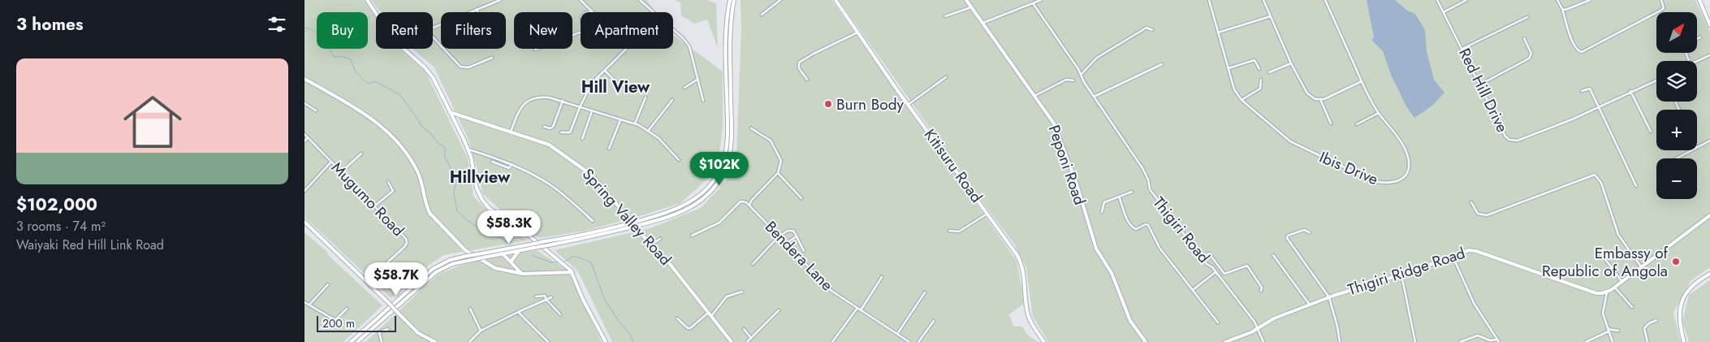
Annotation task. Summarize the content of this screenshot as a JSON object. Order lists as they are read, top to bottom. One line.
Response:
{"streets":{"main road":["Peponi Road","Kitisuru Road","Spring Valley Road","Thigiri Ridge Road"],"street":["Red Hill Drive","Ibis Drive","Mugumo Road","Thigiri Road","Bendera Lane"]},"crossings":[["Thigiri Road","Thigiri Ridge Road"]],"districts":["Hill View","Hillview"],"places":["Burn Body","Embassy of Republic of Angola"],"scale_bar":"200 m","north":"top right","page":{"heading":"3 homes","map_buttons":["+","−"],"chip":["Buy","Rent","Filters","New","Apartment"],"list":[{"name":"$102,000","note":"3 rooms · 74 m² · Waiyaki Red Hill Link Road"}],"price":["$102K","$58.3K","$58.7K"],"scale":"200 m"}}
